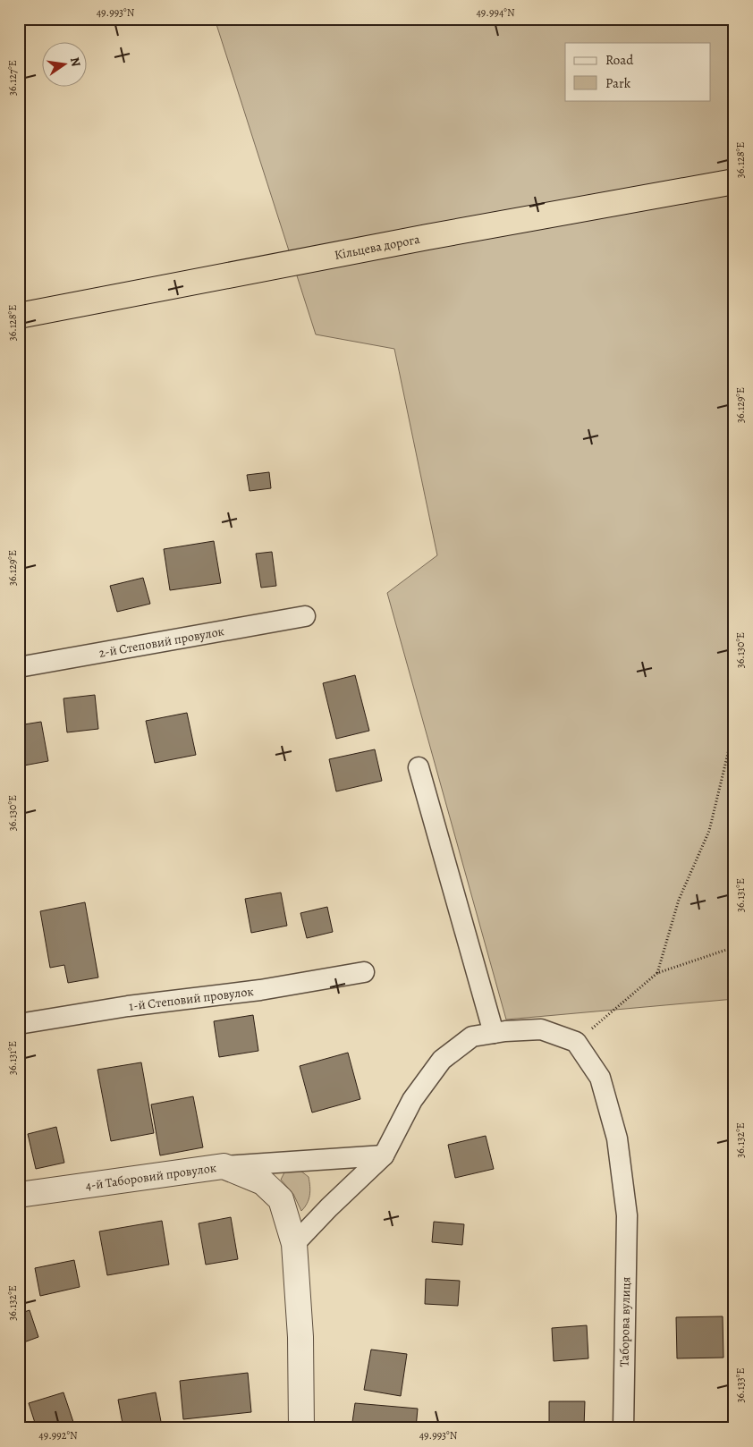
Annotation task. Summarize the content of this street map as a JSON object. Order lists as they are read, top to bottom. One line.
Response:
{"streets":{"highway":["Кільцева дорога"],"street":["2-й Степовий провулок","1-й Степовий провулок","4-й Таборовий провулок","Таборова вулиця"]},"legend":["Road","Park"],"north":"right","coordinates":["49.993°N","49.994°N","36.127°E","36.128°E","36.129°E","36.130°E","36.131°E","36.132°E","36.133°E","49.992°N"]}
